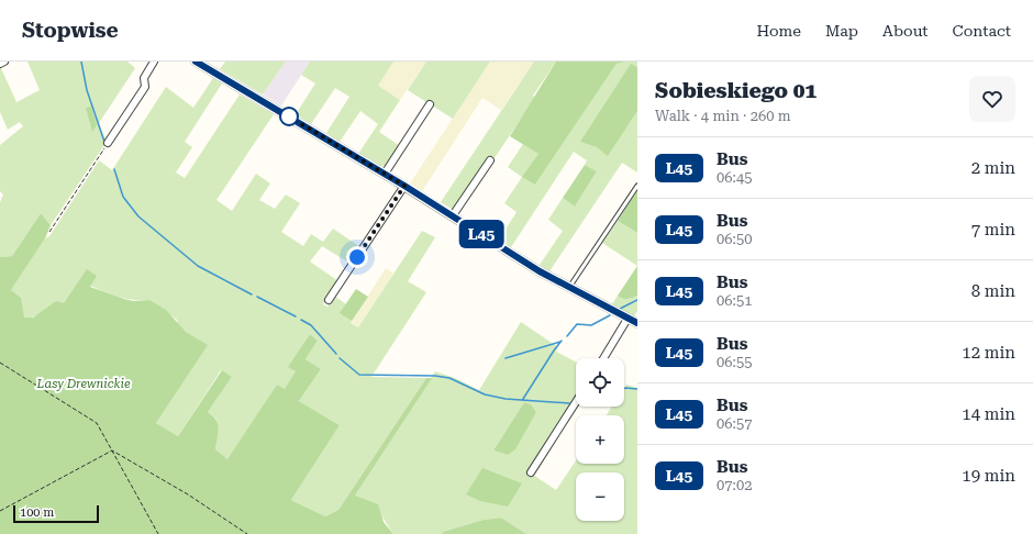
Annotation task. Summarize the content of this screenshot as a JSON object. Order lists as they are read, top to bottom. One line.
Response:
{"parks":["Lasy Drewnickie"],"lines":["bus line L45"],"scale_bar":"100 m","page":{"header":"Stopwise","nav":["Home","Map","About","Contact"],"on_map":"L45","heading":["Sobieskiego 01","Walk · 4 min · 260 m"],"list":[{"mark":"L45","name":"Bus","note":"06:45","value":"2 min"},{"mark":"L45","name":"Bus","note":"06:50","value":"7 min"},{"mark":"L45","name":"Bus","note":"06:51","value":"8 min"},{"mark":"L45","name":"Bus","note":"06:55","value":"12 min"},{"mark":"L45","name":"Bus","note":"06:57","value":"14 min"},{"mark":"L45","name":"Bus","note":"07:02","value":"19 min"}],"map_buttons":["+","−"],"scale":"100 m"}}
